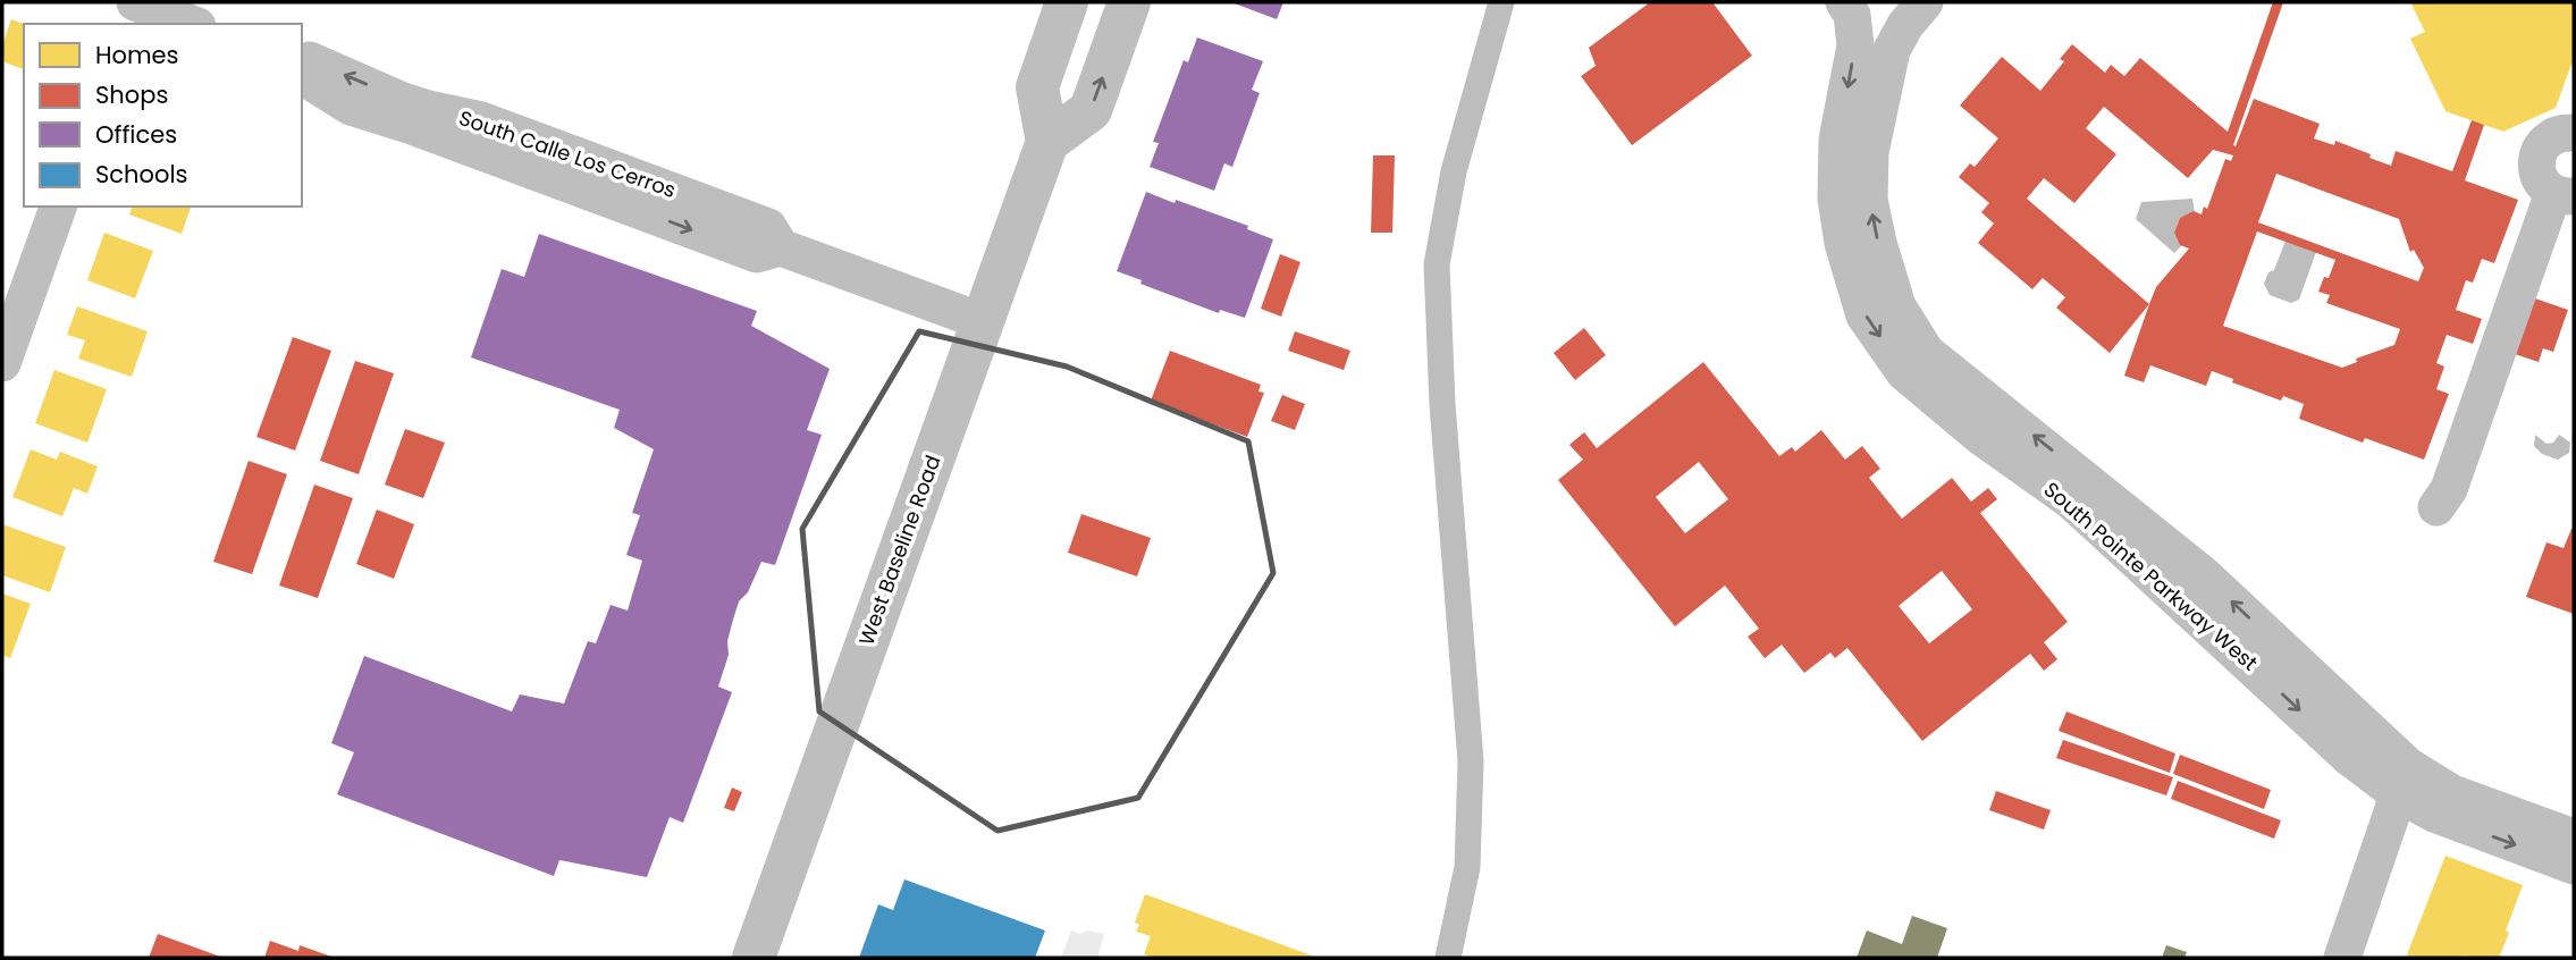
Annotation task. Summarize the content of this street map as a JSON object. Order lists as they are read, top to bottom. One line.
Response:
{"streets":{"main road":["West Baseline Road"],"street":["South Calle Los Cerros","South Pointe Parkway West"]},"crossings":[["South Calle Los Cerros","West Baseline Road"]],"legend":["Homes","Shops","Offices","Schools"]}
